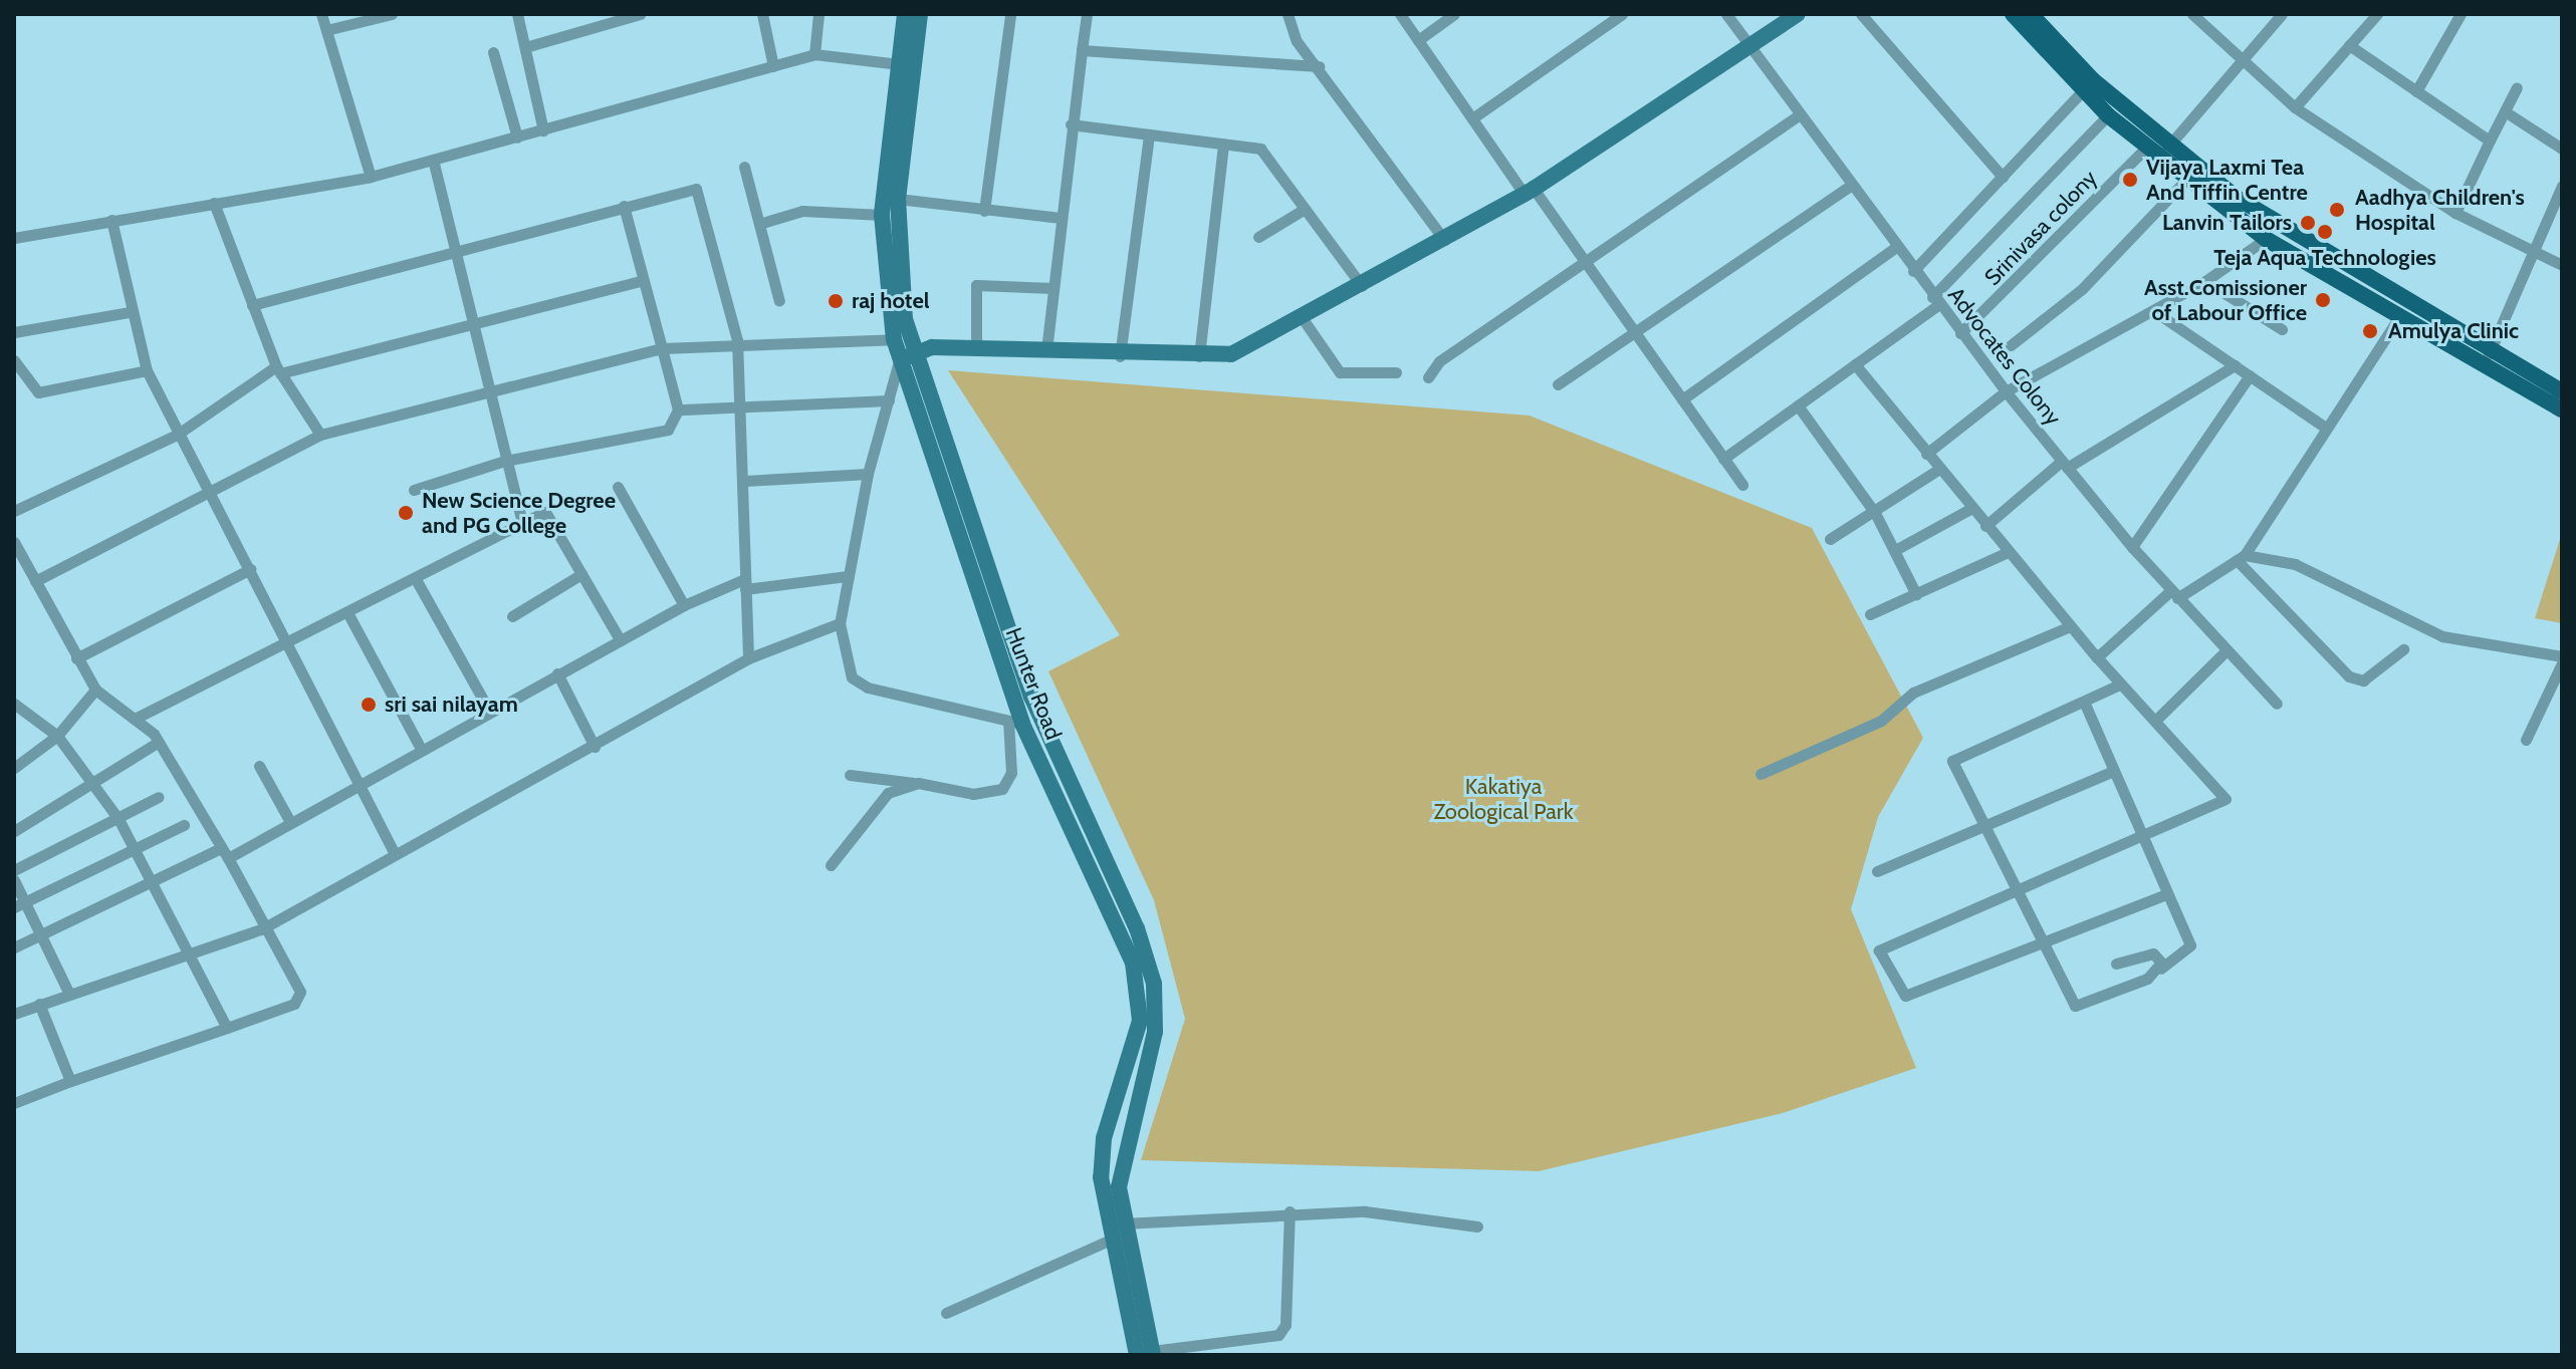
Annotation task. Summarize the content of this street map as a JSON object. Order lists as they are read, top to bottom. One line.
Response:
{"streets":{"main road":["Hunter Road"],"street":["Srinivasa colony","Advocates Colony"]},"crossings":[["Srinivasa colony","Advocates Colony"]],"parks":["Kakatiya Zoological Park"],"places":["Vijaya Laxmi Tea And Tiffin Centre","Aadhya Children's Hospital","Lanvin Tailors","Teja Aqua Technologies","Asst.Comissioner of Labour Office","raj hotel","Amulya Clinic","New Science Degree and PG College","sri sai nilayam"]}
